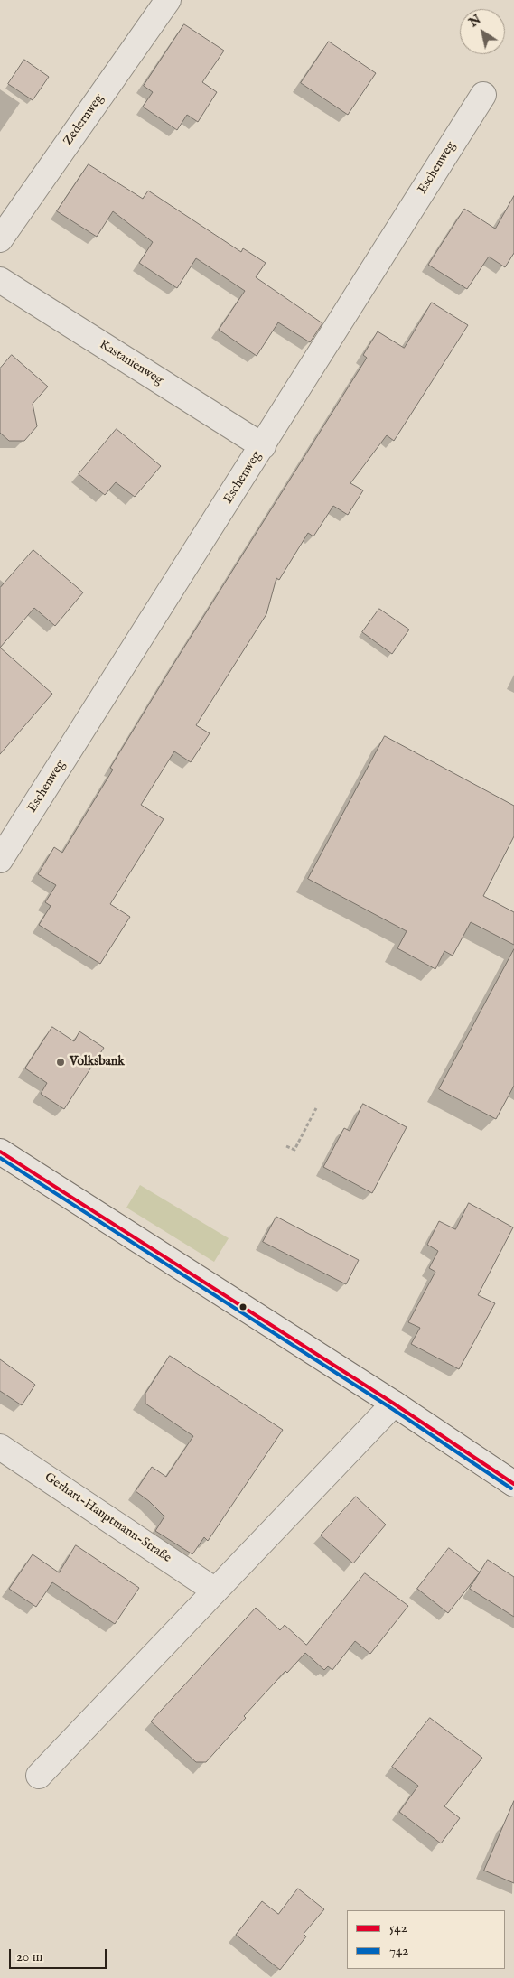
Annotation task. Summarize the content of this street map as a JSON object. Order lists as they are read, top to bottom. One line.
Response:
{"streets":{"street":["Zedernweg","Eschenweg","Kastanienweg","Gerhart-Hauptmann-Straße"]},"crossings":[["Eschenweg","Kastanienweg"]],"places":["Volksbank"],"lines":["transit line 542","transit line 742"],"legend":["542","742"],"scale_bar":"20 m","north":"top left"}
